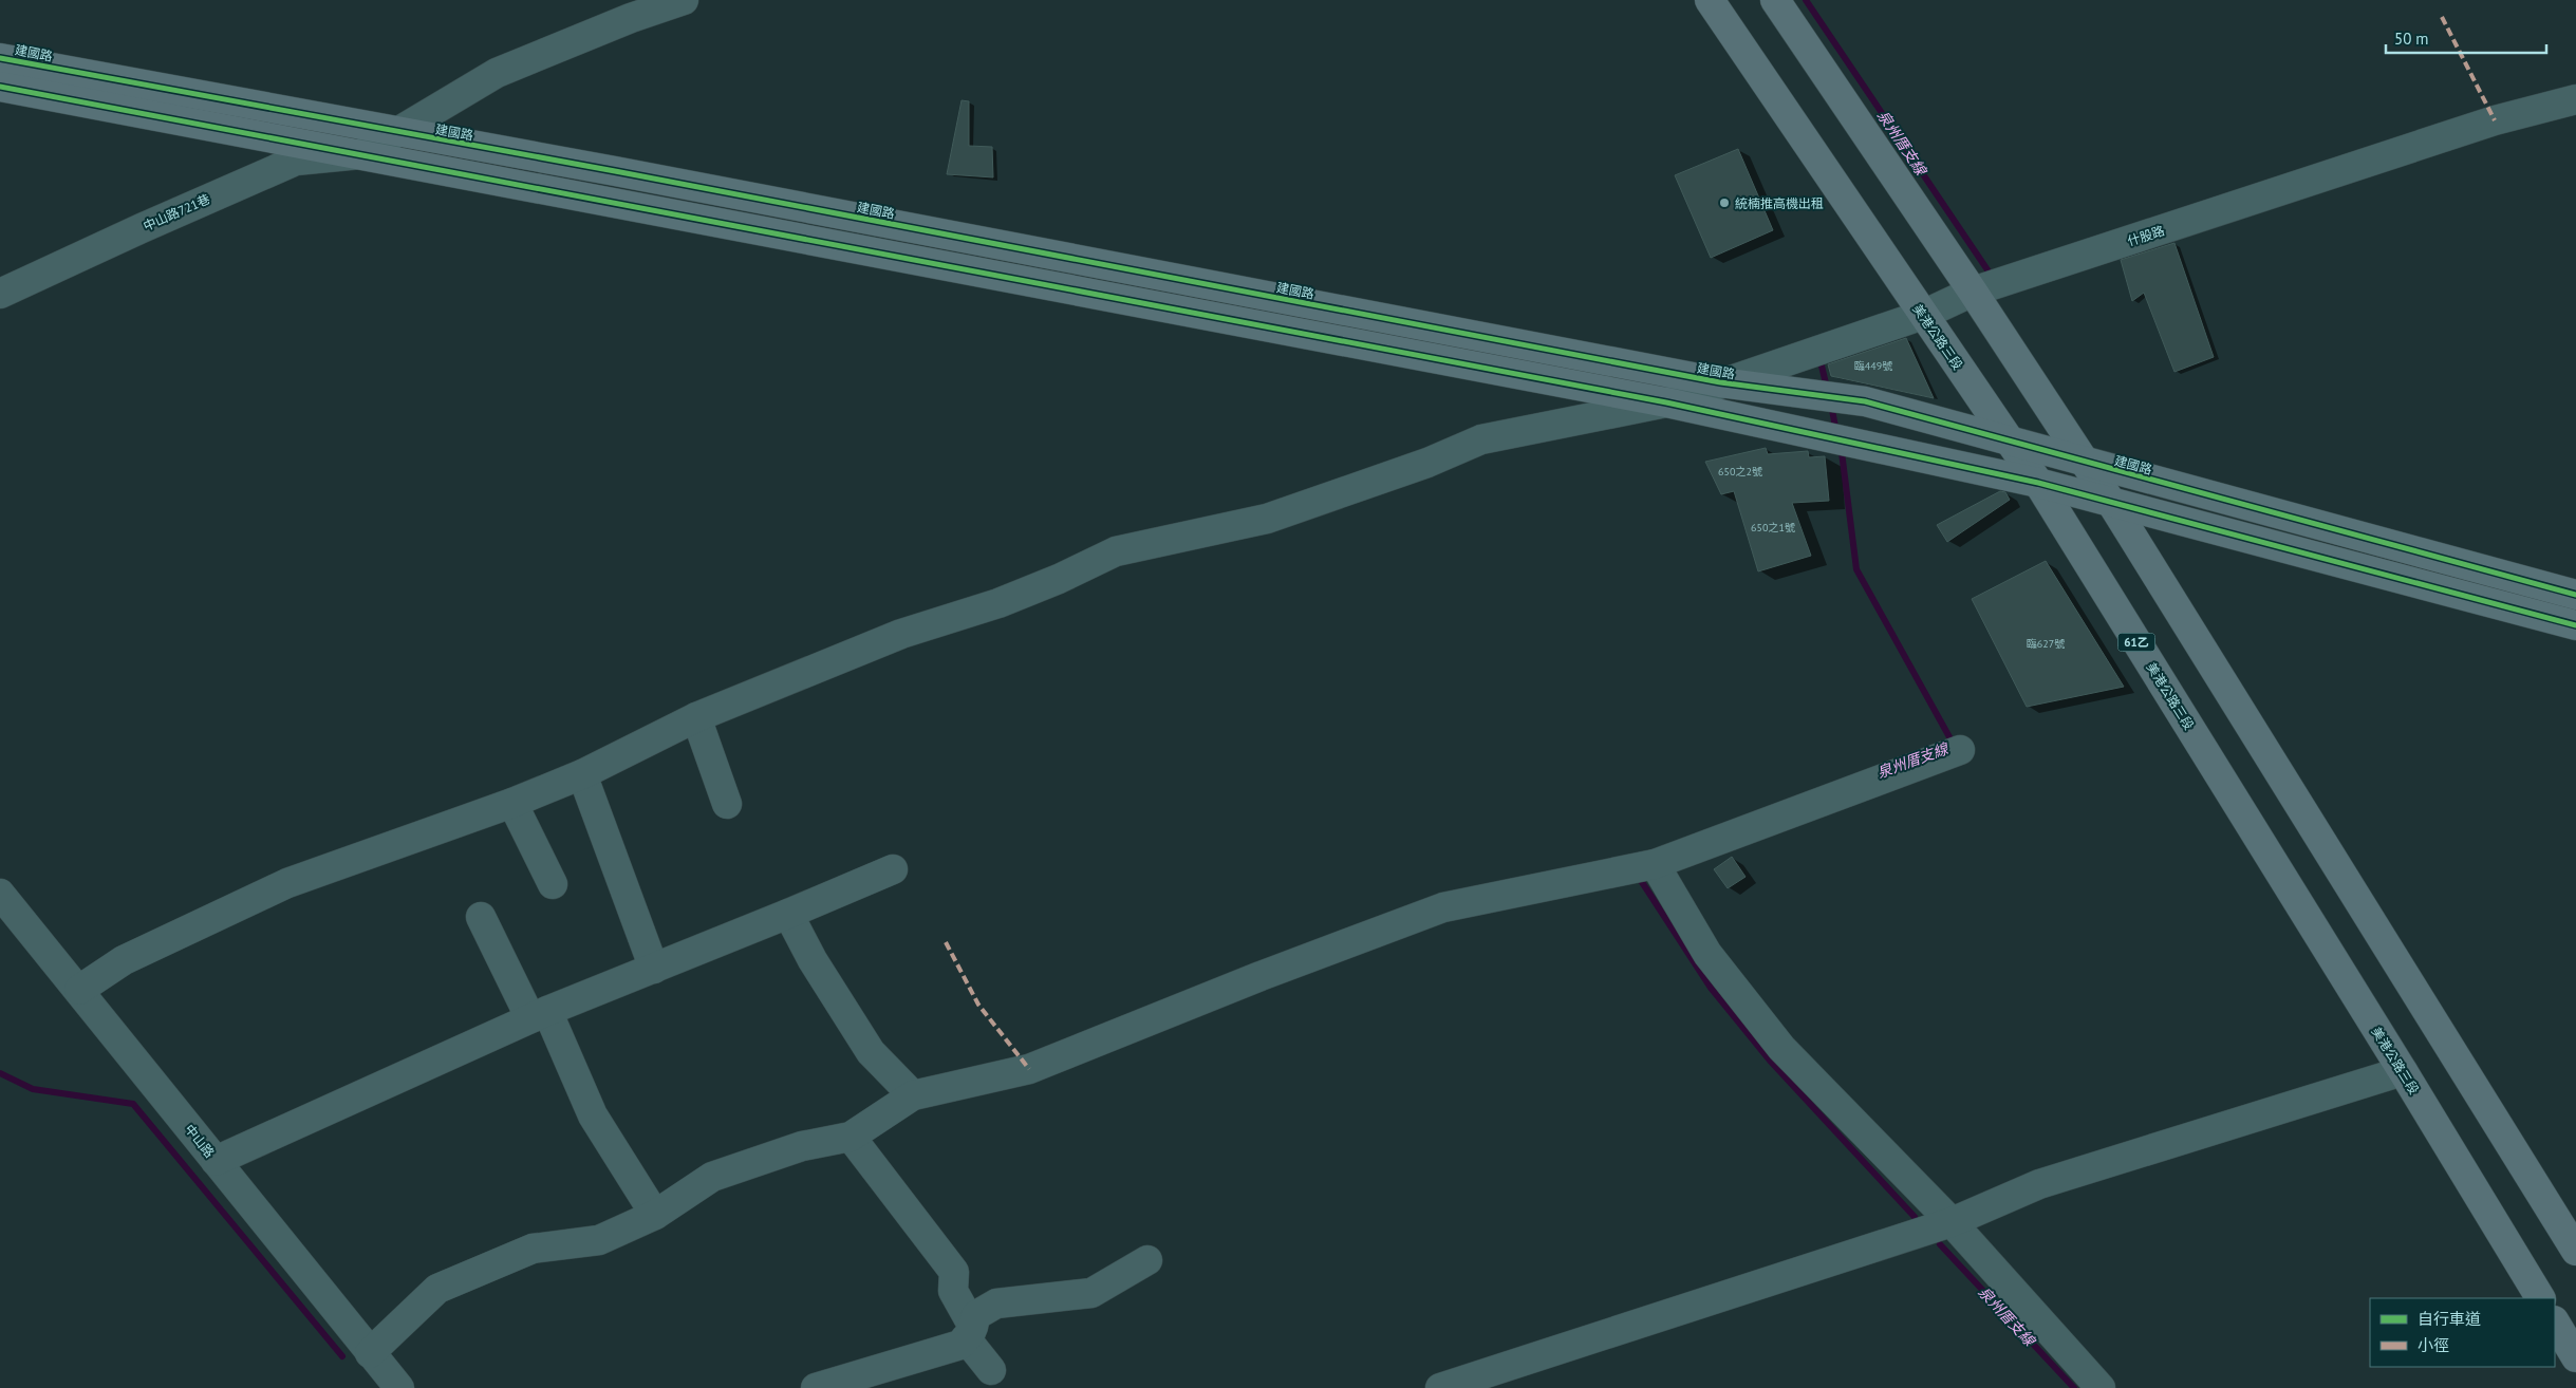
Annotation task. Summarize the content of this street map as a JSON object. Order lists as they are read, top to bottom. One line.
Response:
{"streets":{"main road":["建國路","美港公路三段","61乙"],"street":["中山路721巷","什股路","中山路"]},"crossings":[["建國路","什股路"],["建國路","美港公路三段"],["什股路","美港公路三段"],["什股路","中山路"]],"water":["泉州厝支線"],"places":["統楠推高機出租"],"house_numbers":["臨449號","650之2號","650之1號","臨627號"],"legend":["自行車道","小徑"],"scale_bar":"50 m"}
